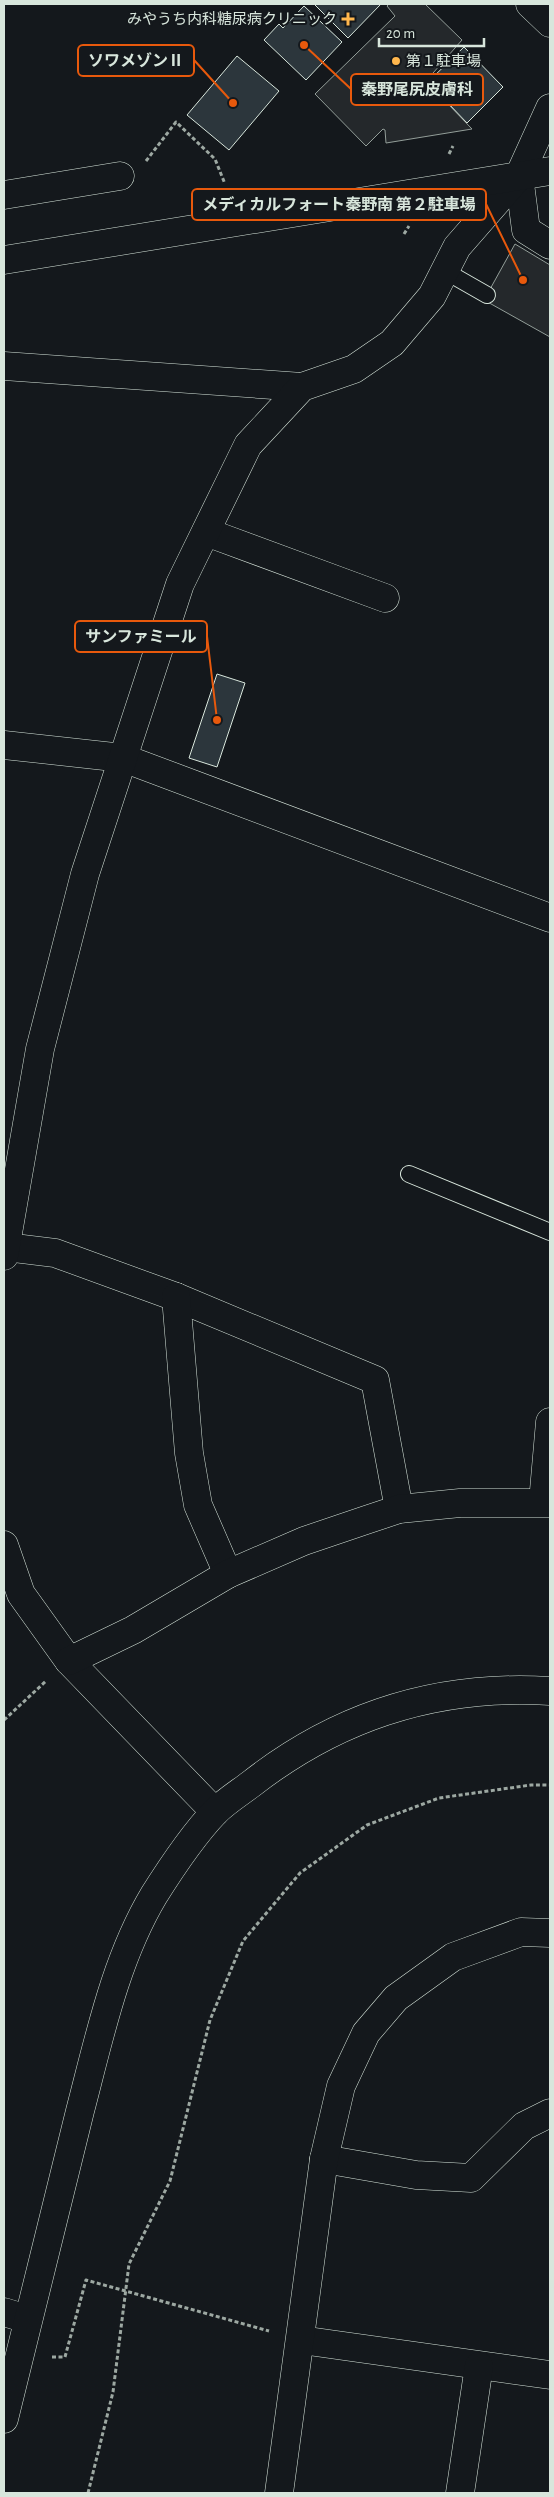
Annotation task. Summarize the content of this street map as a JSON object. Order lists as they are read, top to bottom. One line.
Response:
{"places":{"health":["みやうち内科糖尿病クリニック"],"other":["秦野尾尻皮膚科","第１駐車場","ソワメゾンⅡ","メディカルフォート秦野南 第２駐車場","サンファミール"]},"scale_bar":"20 m"}
